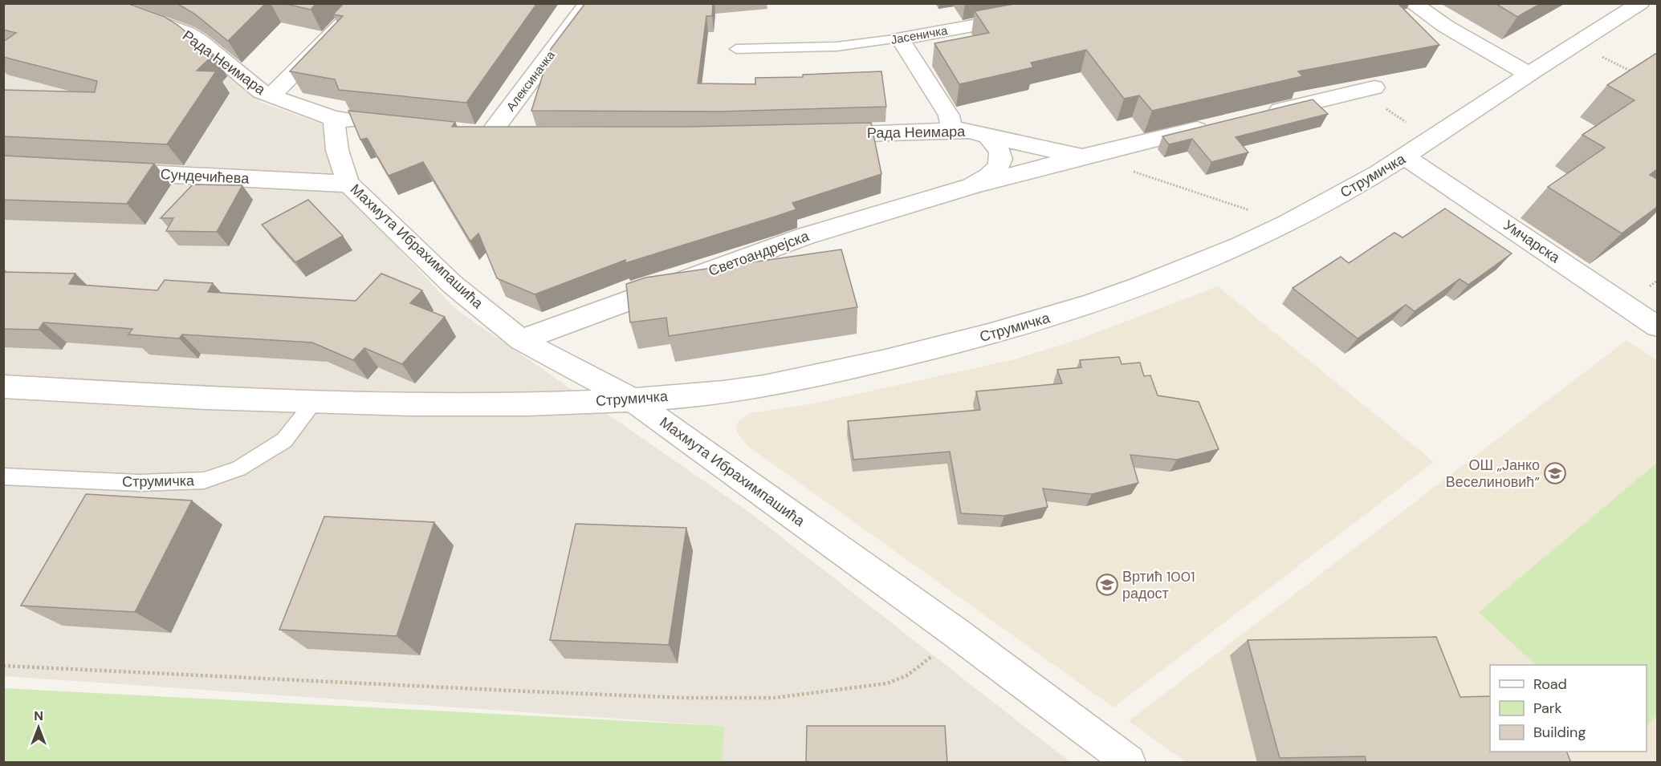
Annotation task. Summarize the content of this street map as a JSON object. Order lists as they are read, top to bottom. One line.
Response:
{"streets":{"street":["Јасеничка","Рада Неимара","Алексиначка","Струмичка","Сундечићева","Умчарска","Махмута Ибрахимпашића","Светоандрејска"]},"crossings":[["Рада Неимара","Махмута Ибрахимпашића"],["Рада Неимара","Светоандрејска"],["Струмичка","Умчарска"],["Струмичка","Махмута Ибрахимпашића"],["Сундечићева","Махмута Ибрахимпашића"],["Махмута Ибрахимпашића","Светоандрејска"]],"places":{"school or university":["ОШ „Јанко Веселиновић”","Вртић 1001 радост"]},"legend":["Road","Park","Building"],"north":"top"}
